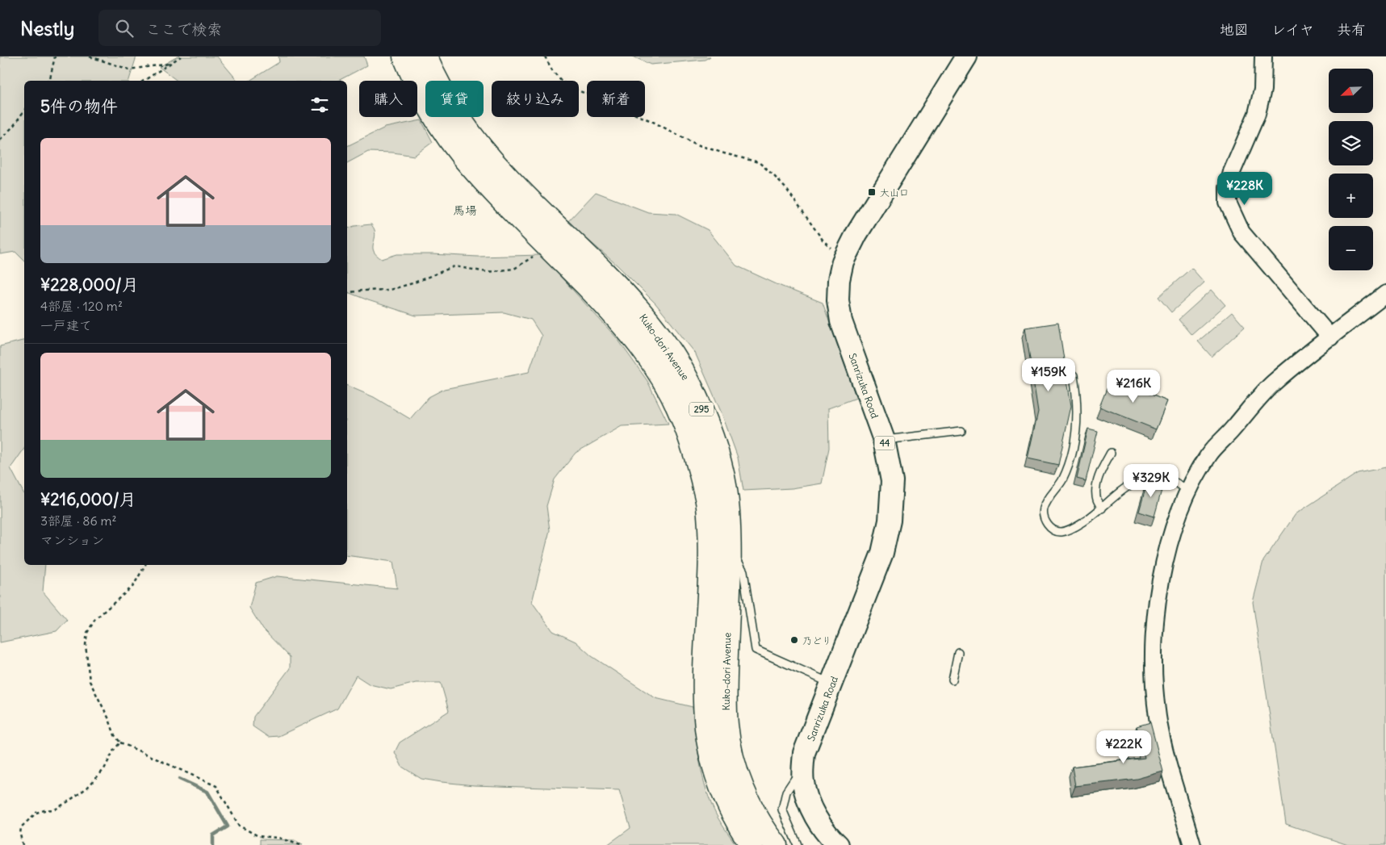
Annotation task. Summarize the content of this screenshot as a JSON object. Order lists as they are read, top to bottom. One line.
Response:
{"streets":{"highway":["Kuko-dori Avenue","295"],"main road":["Sanrizuka Road","44"]},"districts":["馬場"],"places":{"transit":["大山口"],"other":["乃どり"]},"north":"bottom left","page":{"header":"Nestly","search":"ここで検索","nav":["地図","レイヤ","共有"],"map_buttons":["+","−"],"chip":["購入","賃貸","絞り込み","新着"],"heading":"5件の物件","list":[{"name":"¥228,000/月","note":"4部屋 · 120 m² · 一戸建て"},{"name":"¥216,000/月","note":"3部屋 · 86 m² · マンション"}],"price":["¥228K","¥159K","¥216K","¥329K","¥222K"]}}
